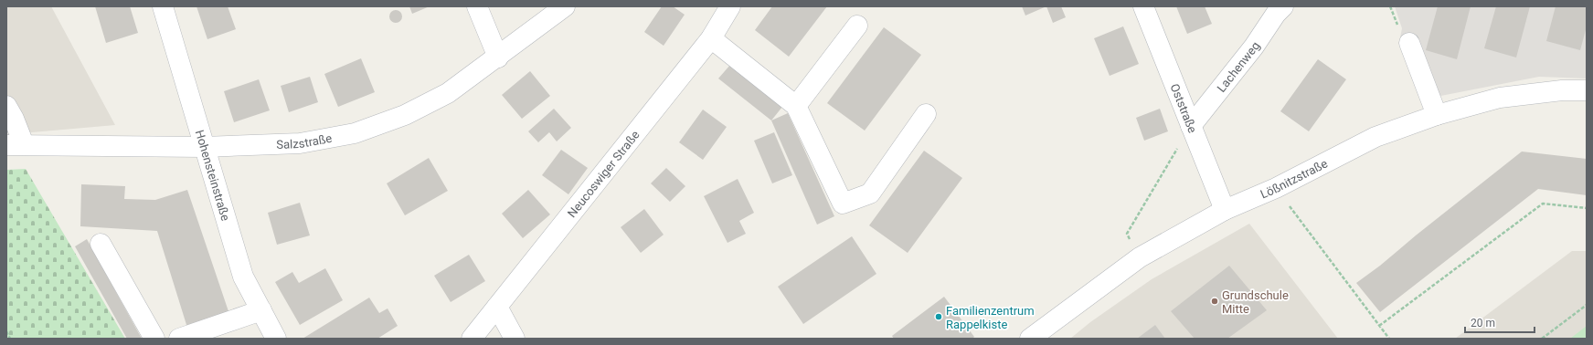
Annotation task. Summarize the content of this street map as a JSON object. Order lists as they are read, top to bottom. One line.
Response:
{"streets":{"street":["Lachenweg","Oststraße","Salzstraße","Neucoswiger Straße","Hohensteinstraße","Lößnitzstraße"]},"crossings":[["Lachenweg","Oststraße"],["Oststraße","Lößnitzstraße"],["Salzstraße","Hohensteinstraße"]],"places":["Grundschule Mitte","Familienzentrum Rappelkiste"],"scale_bar":"20 m"}
